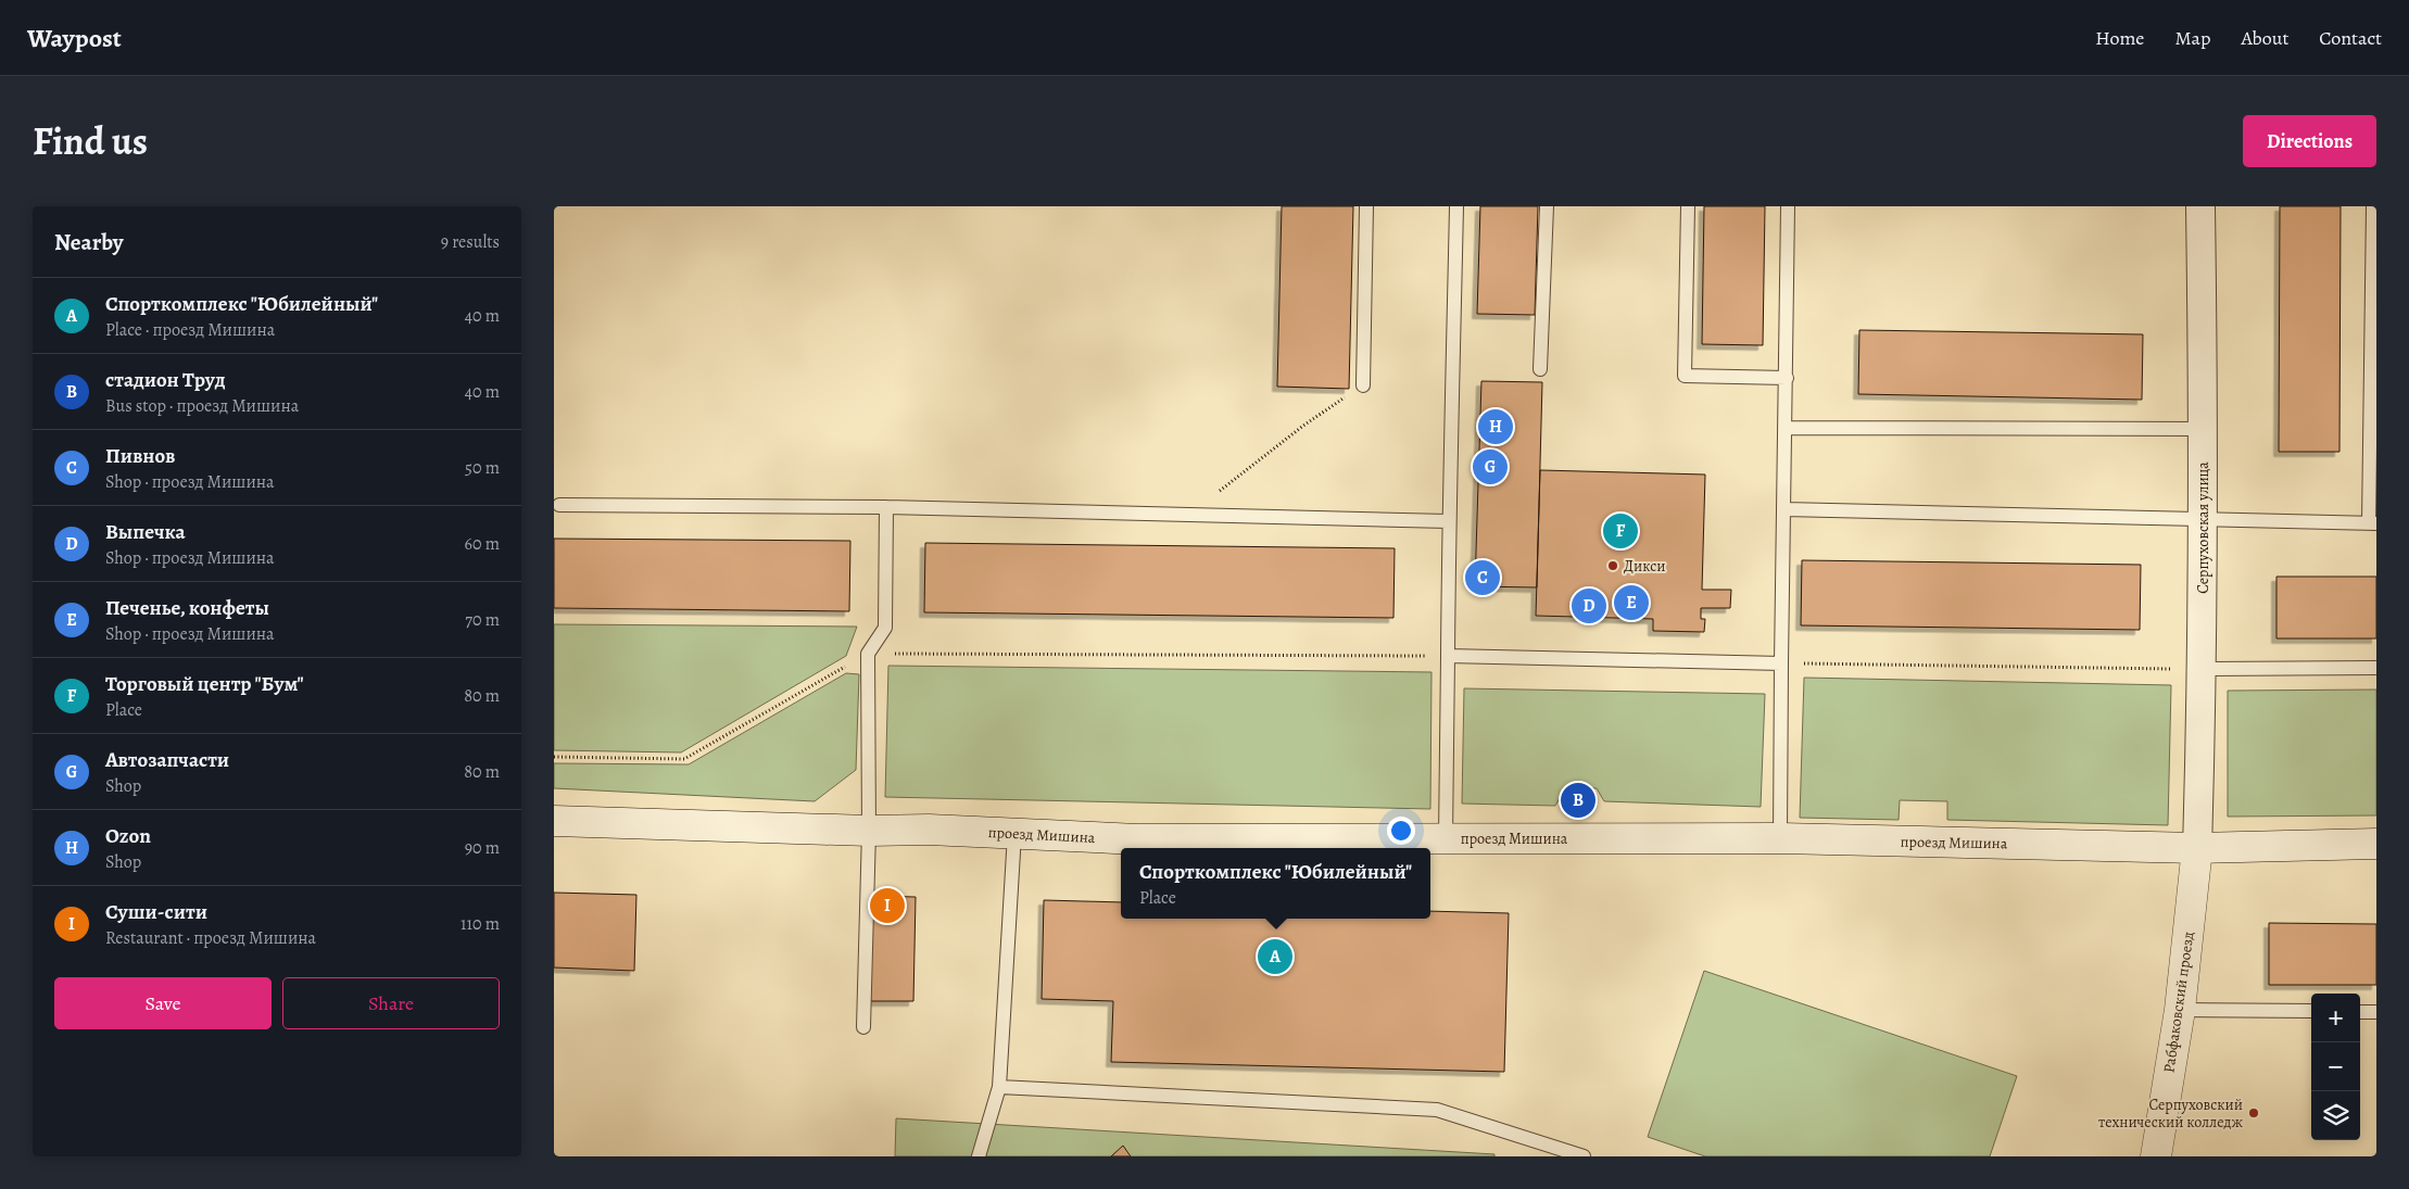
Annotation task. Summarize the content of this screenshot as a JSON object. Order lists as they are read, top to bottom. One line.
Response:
{"streets":{"main road":["проезд Мишина","Рабфаковский проезд"],"street":["Серпуховская улица"]},"crossings":[["Серпуховская улица","проезд Мишина"],["Серпуховская улица","Рабфаковский проезд"],["проезд Мишина","Рабфаковский проезд"]],"places":["Дикси","Серпуховский технический колледж"],"page":{"header":"Waypost","nav":["Home","Map","About","Contact"],"title":"Find us","buttons":["Directions",["Save","Share"]],"heading":["Nearby","9 results"],"list":[{"mark":"A","name":"Спорткомплекс \"Юбилейный\"","note":"Place · проезд Мишина","value":"40 m"},{"mark":"B","name":"стадион Труд","note":"Bus stop · проезд Мишина","value":"40 m"},{"mark":"C","name":"Пивнов","note":"Shop · проезд Мишина","value":"50 m"},{"mark":"D","name":"Выпечка","note":"Shop · проезд Мишина","value":"60 m"},{"mark":"E","name":"Печенье, конфеты","note":"Shop · проезд Мишина","value":"70 m"},{"mark":"F","name":"Торговый центр \"Бум\"","note":"Place","value":"80 m"},{"mark":"G","name":"Автозапчасти","note":"Shop","value":"80 m"},{"mark":"H","name":"Ozon","note":"Shop","value":"90 m"},{"mark":"I","name":"Суши-сити","note":"Restaurant · проезд Мишина","value":"110 m"}],"pins":["H","G","F","C","E","D","B","I","A"],"popup":["Спорткомплекс \"Юбилейный\"","Place"],"map_buttons":["+","−"]}}
